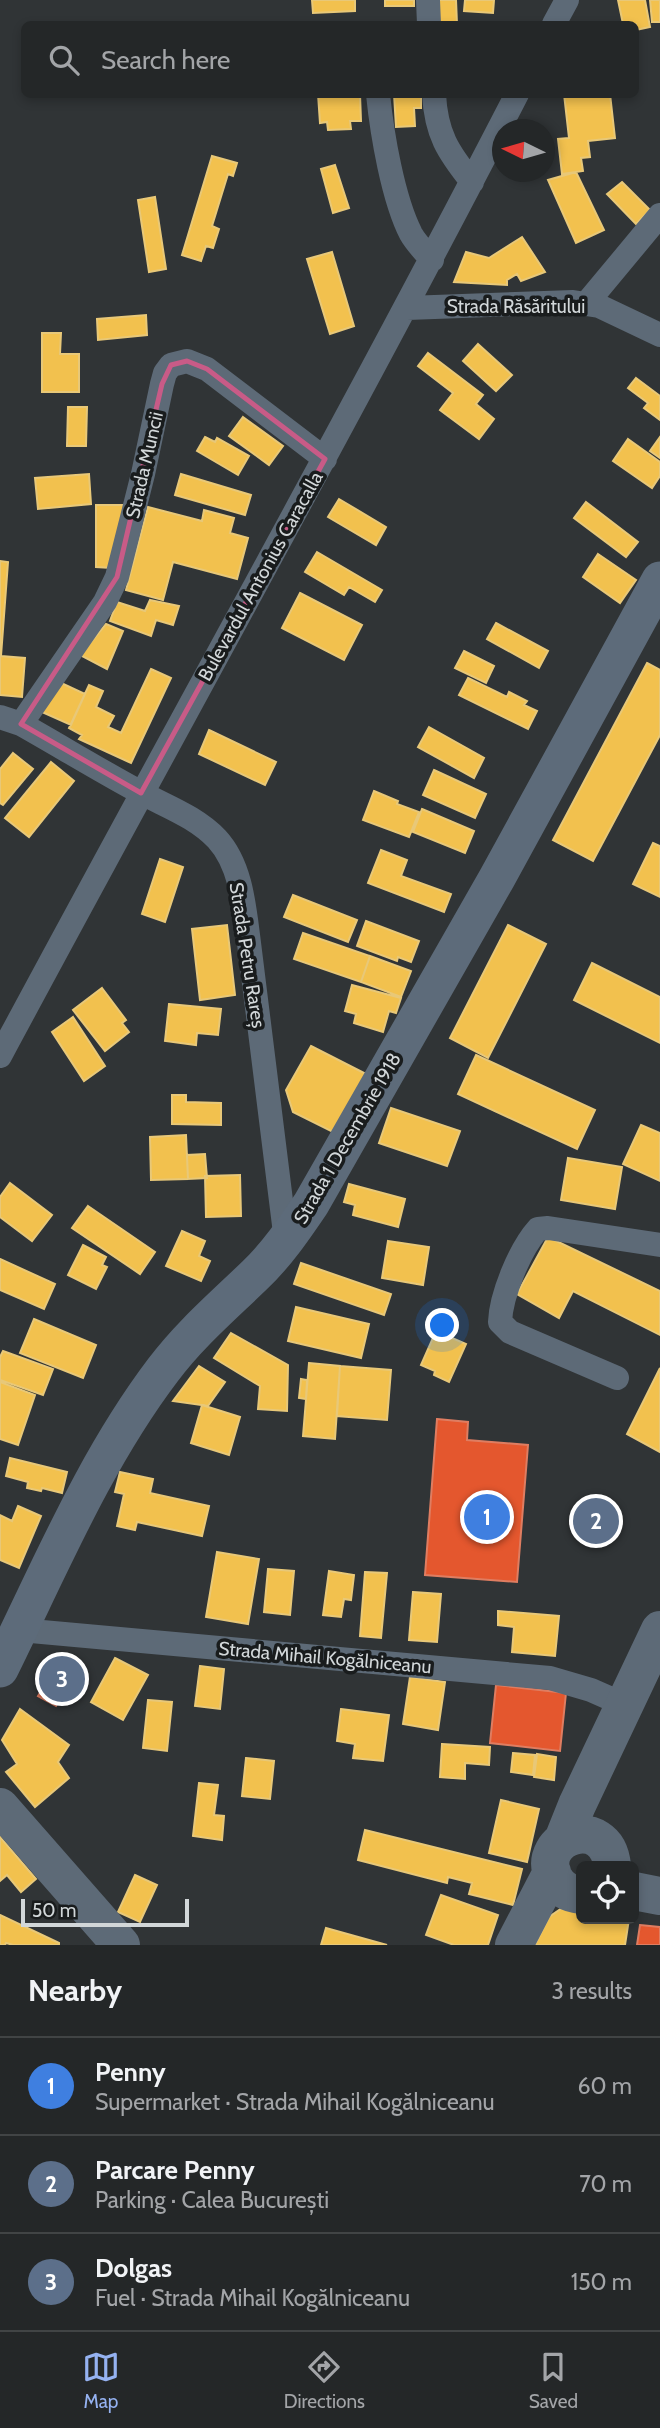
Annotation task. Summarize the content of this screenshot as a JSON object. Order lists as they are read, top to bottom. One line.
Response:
{"streets":{"main road":["Strada 1 Decembrie 1918"],"street":["Strada Răsăritului","Strada Muncii","Bulevardul Antonius Caracalla","Strada Petru Rareș","Strada Mihail Kogălniceanu"]},"crossings":[["Strada Răsăritului","Bulevardul Antonius Caracalla"],["Strada Muncii","Bulevardul Antonius Caracalla"],["Strada Muncii","Strada Petru Rareș"],["Bulevardul Antonius Caracalla","Strada Petru Rareș"],["Strada Petru Rareș","Strada 1 Decembrie 1918"],["Strada 1 Decembrie 1918","Strada Mihail Kogălniceanu"]],"scale_bar":"50 m","north":"left","page":{"search":"Search here","pins":["1","2","3"],"scale":"50 m","heading":["Nearby","3 results"],"list":[{"mark":"1","name":"Penny","note":"Supermarket · Strada Mihail Kogălniceanu","value":"60 m"},{"mark":"2","name":"Parcare Penny","note":"Parking · Calea București","value":"70 m"},{"mark":"3","name":"Dolgas","note":"Fuel · Strada Mihail Kogălniceanu","value":"150 m"}],"nav":["Map","Directions","Saved"]}}
